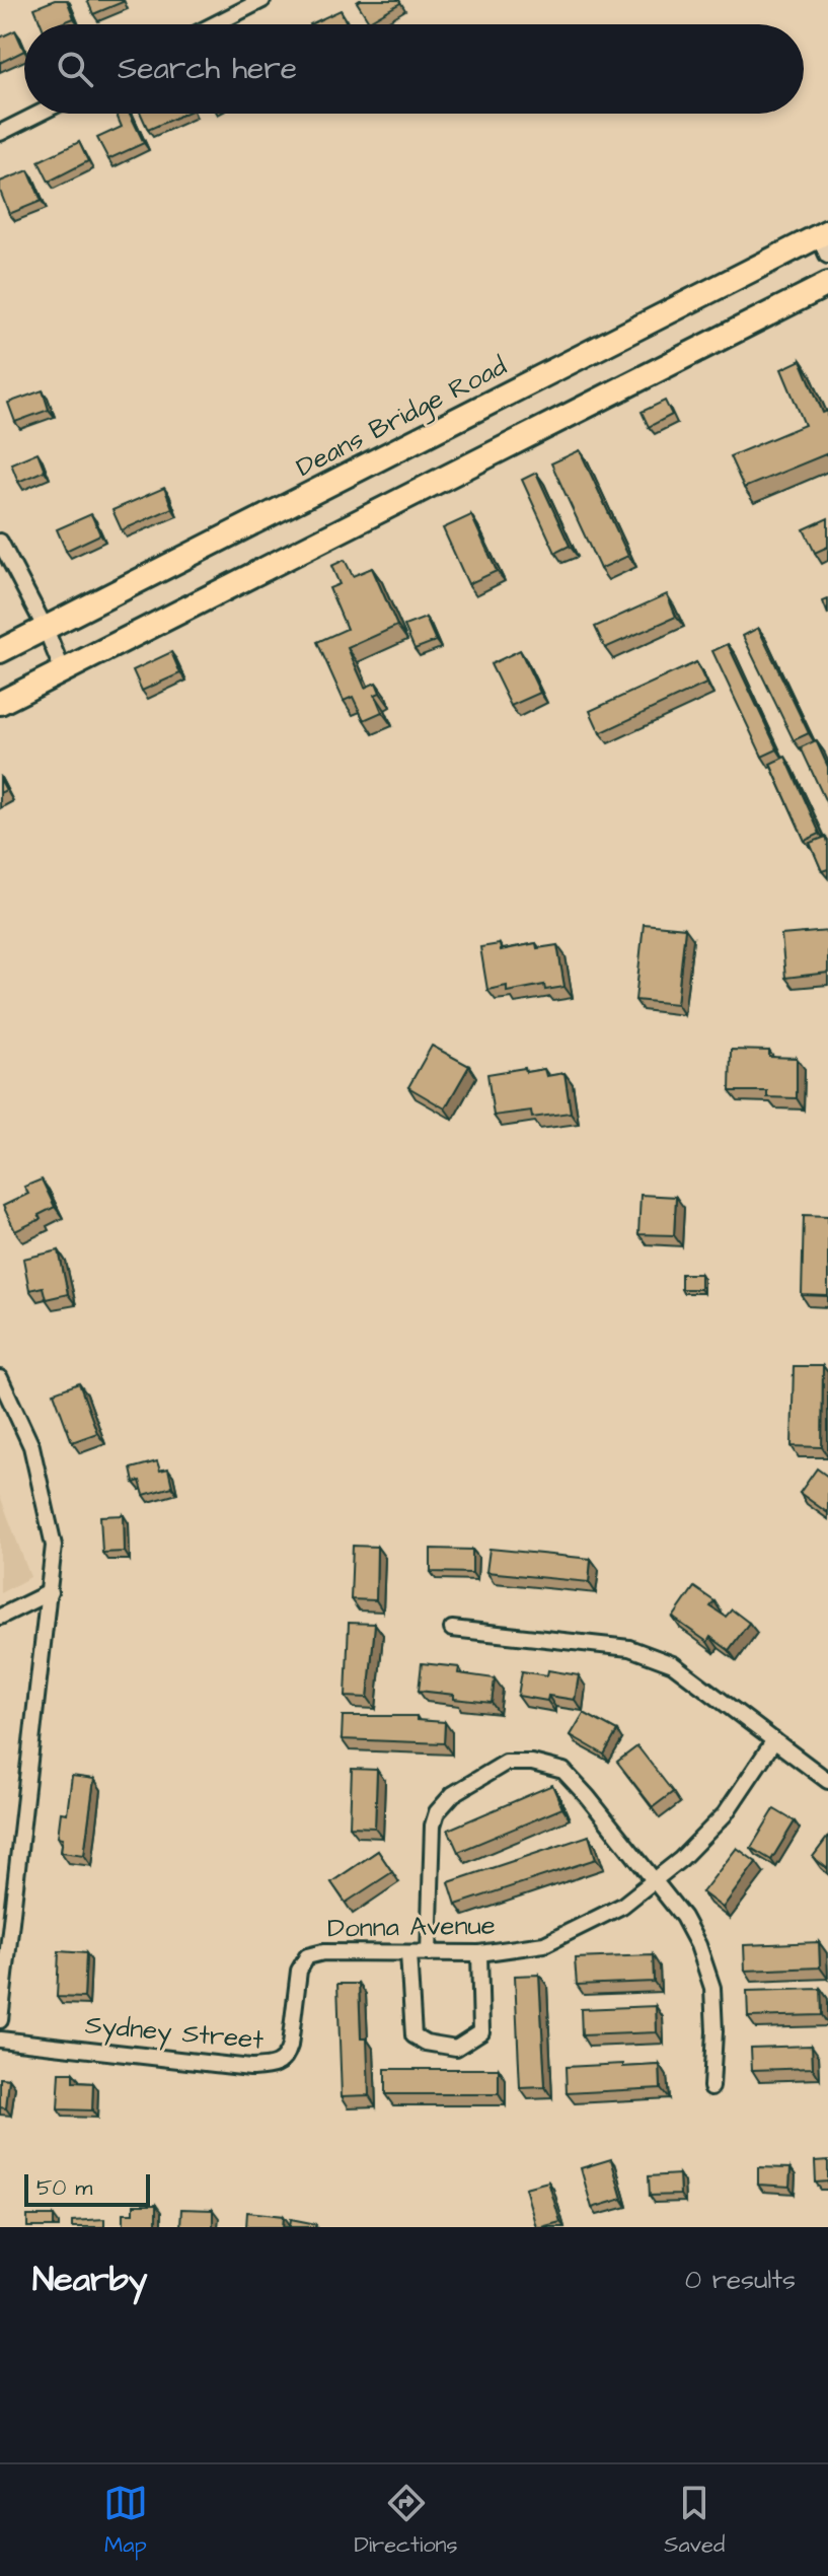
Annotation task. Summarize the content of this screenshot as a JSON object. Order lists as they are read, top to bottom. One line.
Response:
{"streets":{"highway":["Deans Bridge Road"],"street":["Donna Avenue","Sydney Street"]},"crossings":[["Donna Avenue","Sydney Street"]],"scale_bar":"50 m","page":{"search":"Search here","scale":"50 m","heading":["Nearby","0 results"],"nav":["Map","Directions","Saved"]}}
